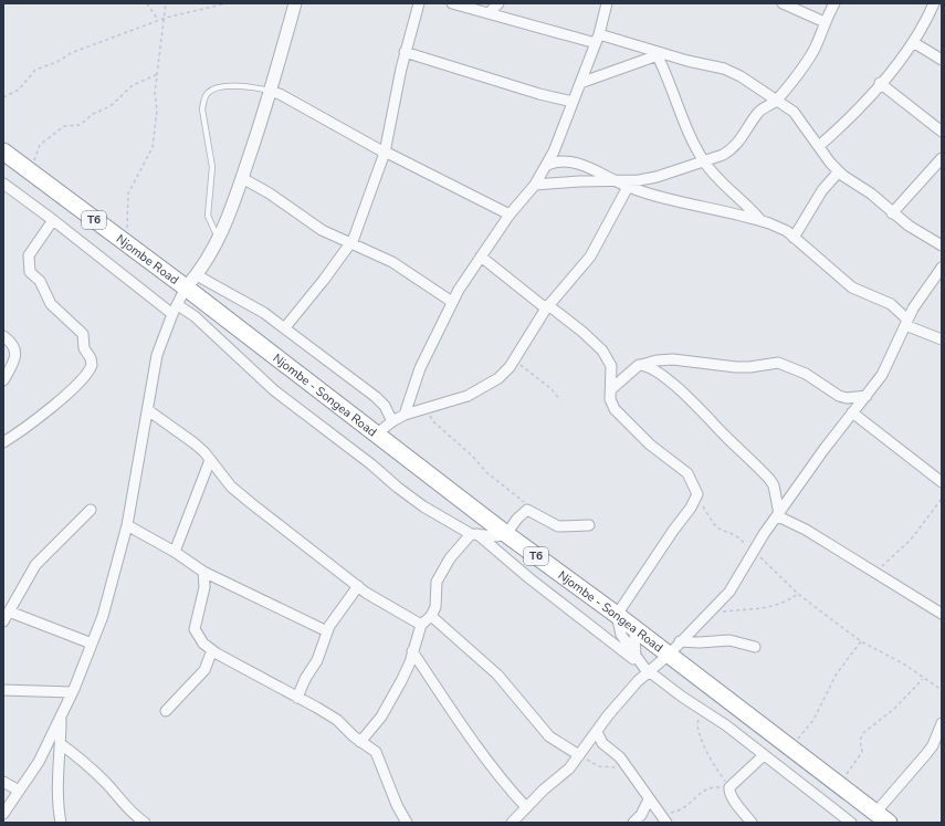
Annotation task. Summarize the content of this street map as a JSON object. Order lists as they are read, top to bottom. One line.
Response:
{"streets":{"highway":["T6","Njombe Road","Njombe - Songea Road"]},"crossings":[["Njombe Road","Njombe - Songea Road"]]}
